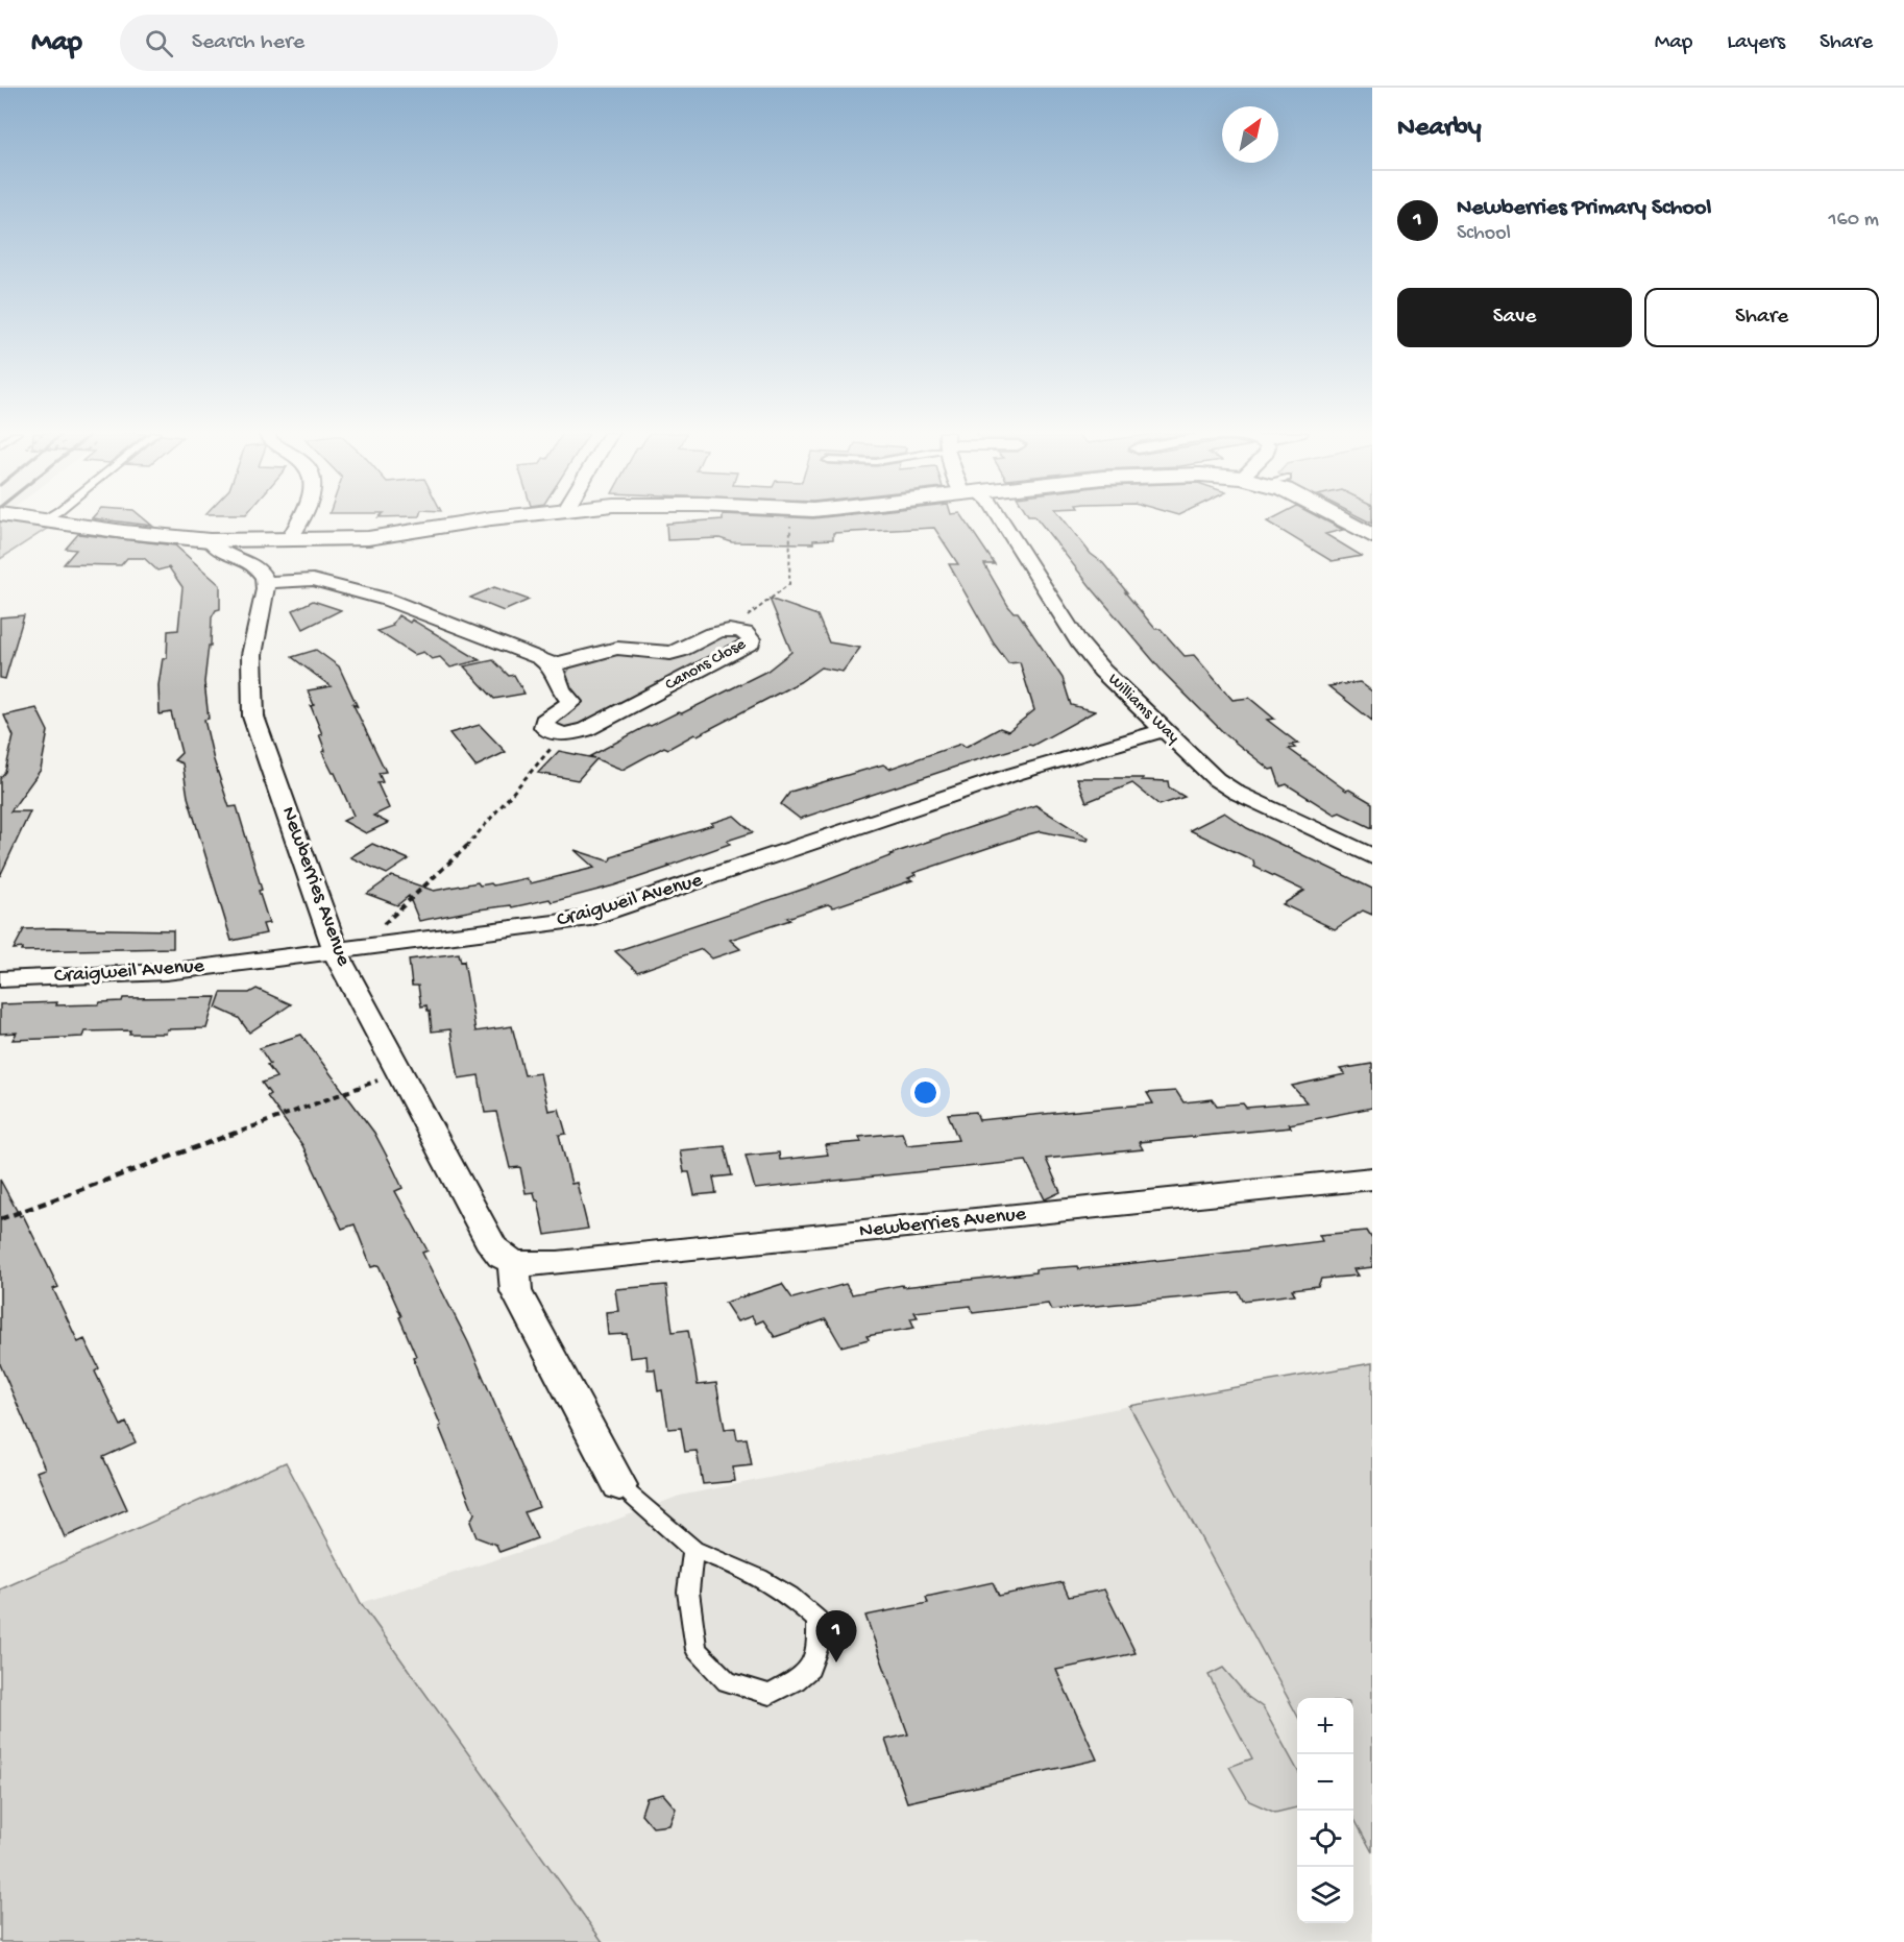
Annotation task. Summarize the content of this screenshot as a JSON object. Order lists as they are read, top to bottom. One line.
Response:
{"streets":{"street":["Canons Close","Williams Way","Newberries Avenue","Craigweil Avenue"]},"crossings":[["Williams Way","Craigweil Avenue"],["Newberries Avenue","Craigweil Avenue"]],"north":"top right","page":{"header":"Map","search":"Search here","nav":["Map","Layers","Share"],"heading":"Nearby","list":[{"mark":"1","name":"Newberries Primary School","note":"School","value":"160 m"}],"buttons":["Save","Share"],"pins":"1","map_buttons":["+","−"]}}
